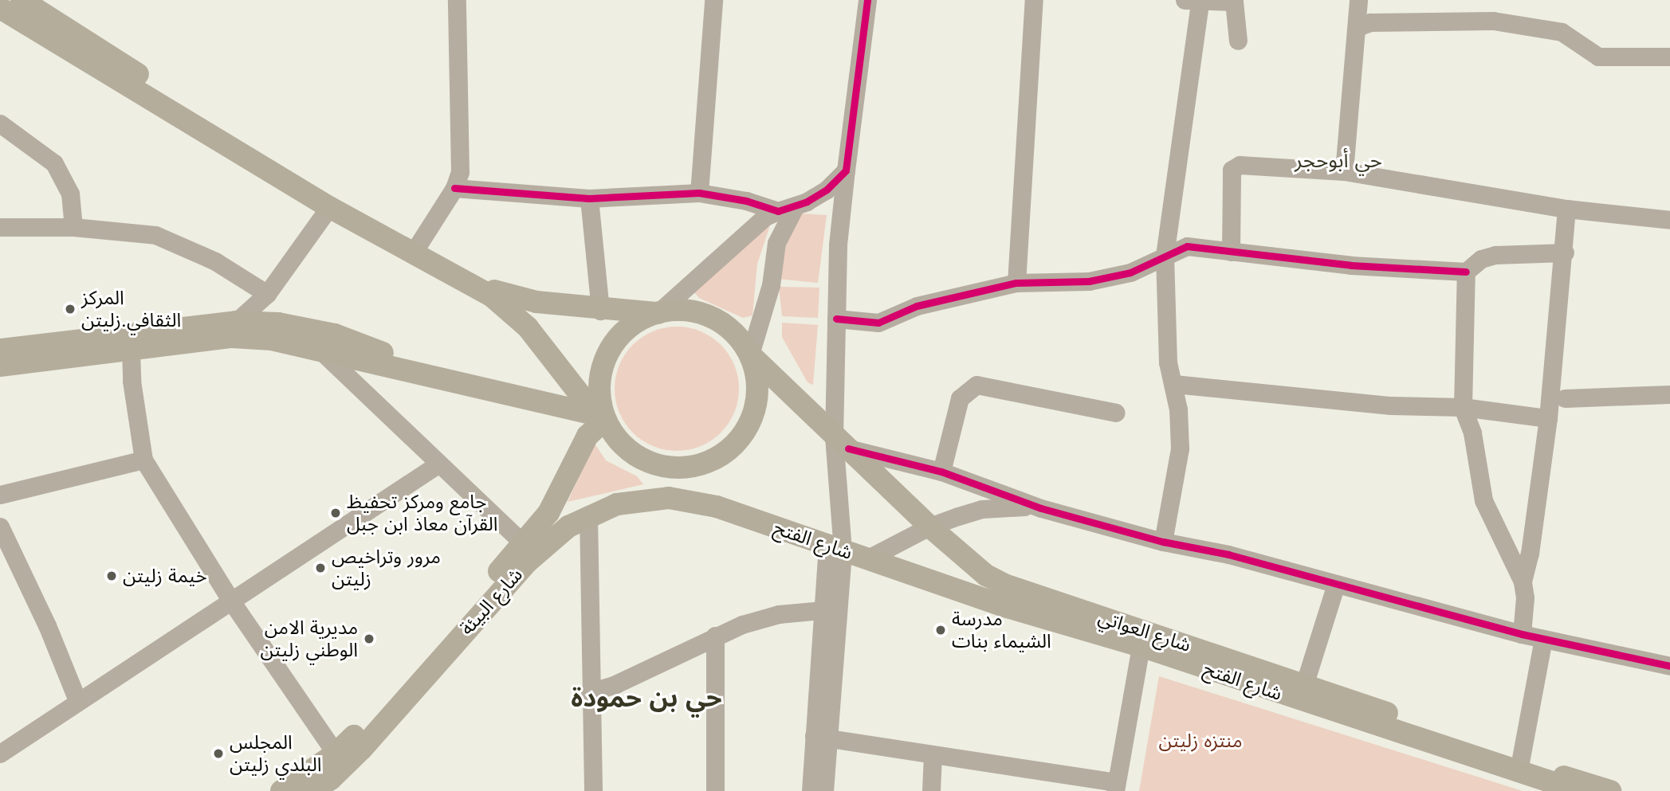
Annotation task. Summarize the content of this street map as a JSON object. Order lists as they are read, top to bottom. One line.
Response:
{"streets":{"main road":["شارع الفتح","شارع البيئة","شارع العواتي"]},"crossings":[["شارع الفتح","شارع البيئة"],["شارع البيئة","شارع العواتي"]],"districts":["حي أبوحجر","حي بن حمودة"],"parks":["منتزه زليتن"],"places":["المركز الثقافي.زليتن","جامع ومركز تحفيظ القرآن معاذ ابن جبل","مرور وتراخيص زليتن","خيمة زليتن","مدرسة الشيماء بنات","مديرية الامن الوطني زليتن","المجلس البلدي زليتن"]}
